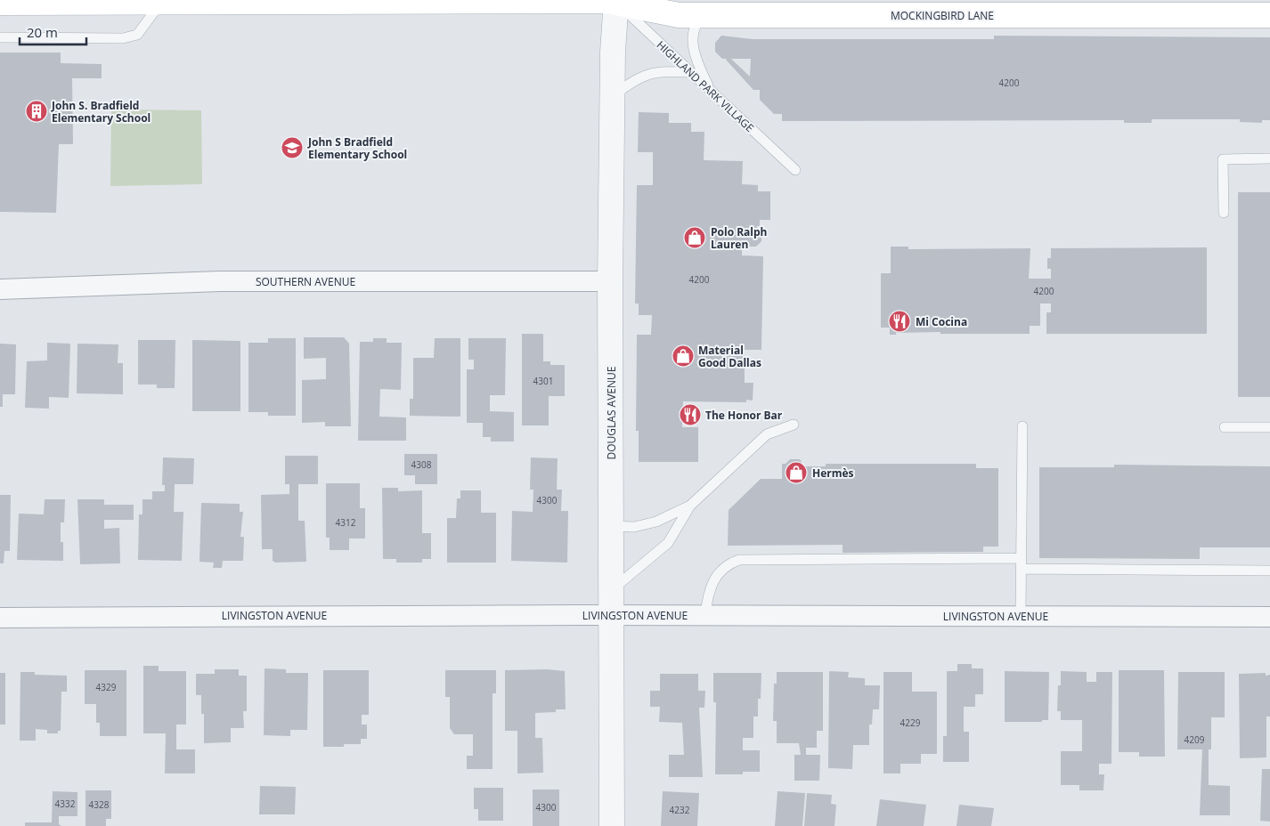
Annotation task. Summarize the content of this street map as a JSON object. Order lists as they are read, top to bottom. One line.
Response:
{"streets":{"main road":["MOCKINGBIRD LANE"],"street":["SOUTHERN AVENUE","DOUGLAS AVENUE","LIVINGSTON AVENUE"],"lane":["HIGHLAND PARK VILLAGE"]},"crossings":[["MOCKINGBIRD LANE","HIGHLAND PARK VILLAGE"],["MOCKINGBIRD LANE","DOUGLAS AVENUE"],["HIGHLAND PARK VILLAGE","DOUGLAS AVENUE"],["SOUTHERN AVENUE","DOUGLAS AVENUE"],["DOUGLAS AVENUE","LIVINGSTON AVENUE"]],"places":{"building":["John S. Bradfield Elementary School"],"school or university":["John S Bradfield Elementary School"],"shop":["Polo Ralph Lauren","Material Good Dallas","Hermès"],"restaurant":["Mi Cocina","The Honor Bar"]},"house_numbers":["4200","4200","4200","4301","4308","4300","4312","4329","4229","4209","4332","4328","4300","4232"],"scale_bar":"20 m"}
